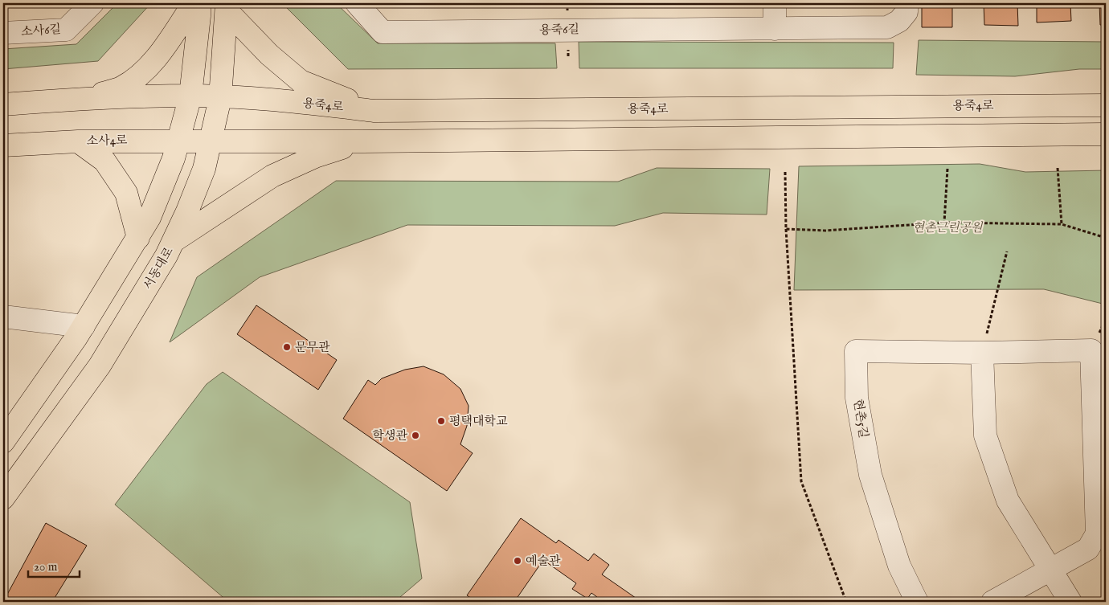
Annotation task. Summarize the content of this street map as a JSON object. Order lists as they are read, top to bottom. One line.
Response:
{"streets":{"main road":["용죽4로","소사4로","서동대로"],"street":["용죽6길","소사6길","현촌5길"]},"crossings":[["용죽4로","서동대로"],["소사4로","서동대로"]],"parks":["현촌근린공원"],"places":["문무관","평택대학교","학생관","예술관"],"scale_bar":"20 m"}
